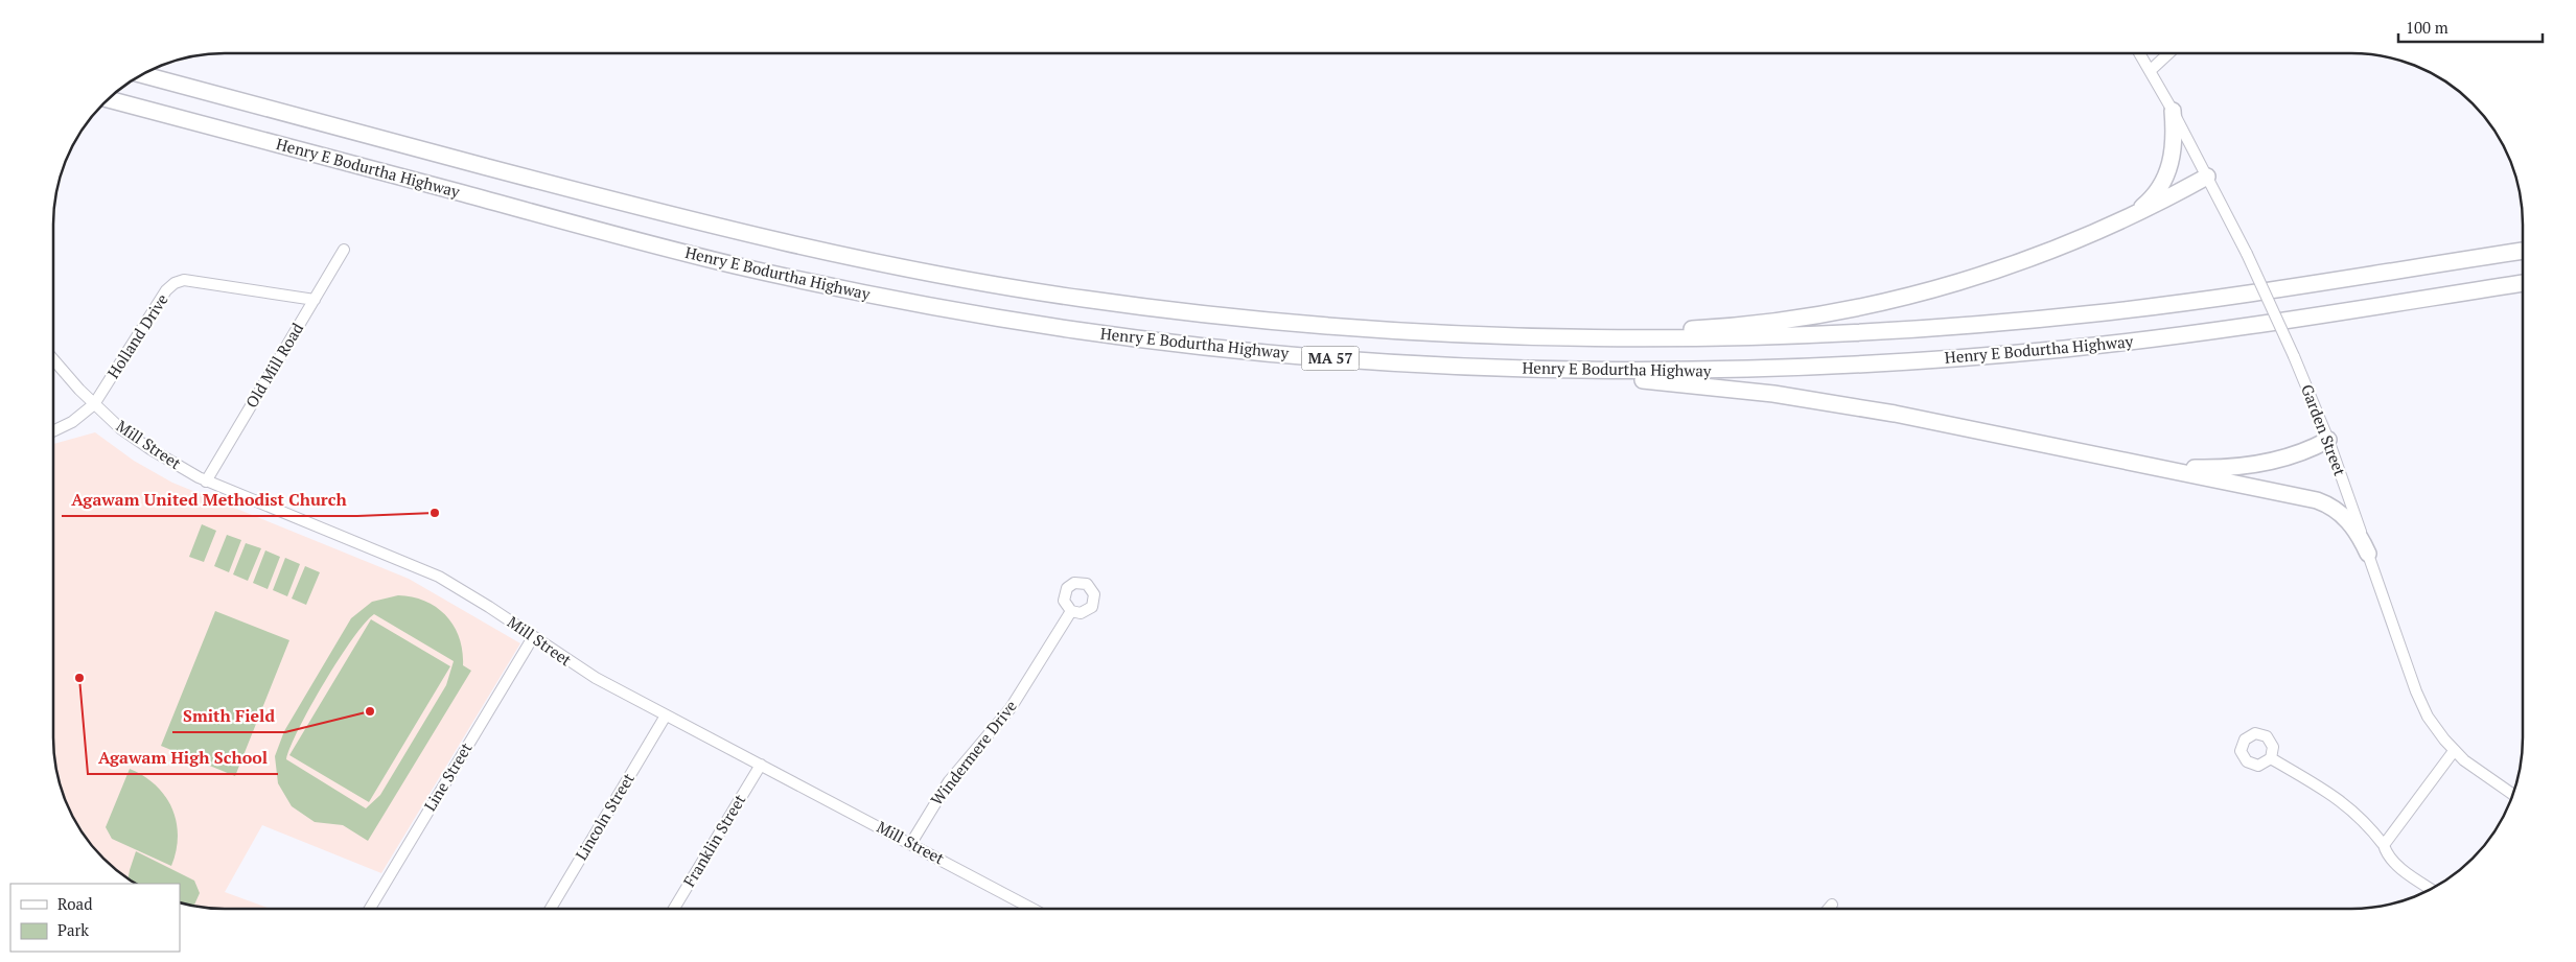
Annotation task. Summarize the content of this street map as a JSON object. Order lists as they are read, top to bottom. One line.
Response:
{"streets":{"highway":["Henry E Bodurtha Highway","MA 57"],"street":["Holland Drive","Old Mill Road","Garden Street","Mill Street","Windermere Drive","Line Street","Lincoln Street","Franklin Street"]},"crossings":[["Holland Drive","Old Mill Road"],["Holland Drive","Mill Street"],["Old Mill Road","Mill Street"],["Mill Street","Windermere Drive"],["Mill Street","Line Street"],["Mill Street","Lincoln Street"],["Mill Street","Franklin Street"]],"places":["Agawam United Methodist Church","Agawam High School","Smith Field"],"legend":["Road","Park"],"scale_bar":"100 m"}
